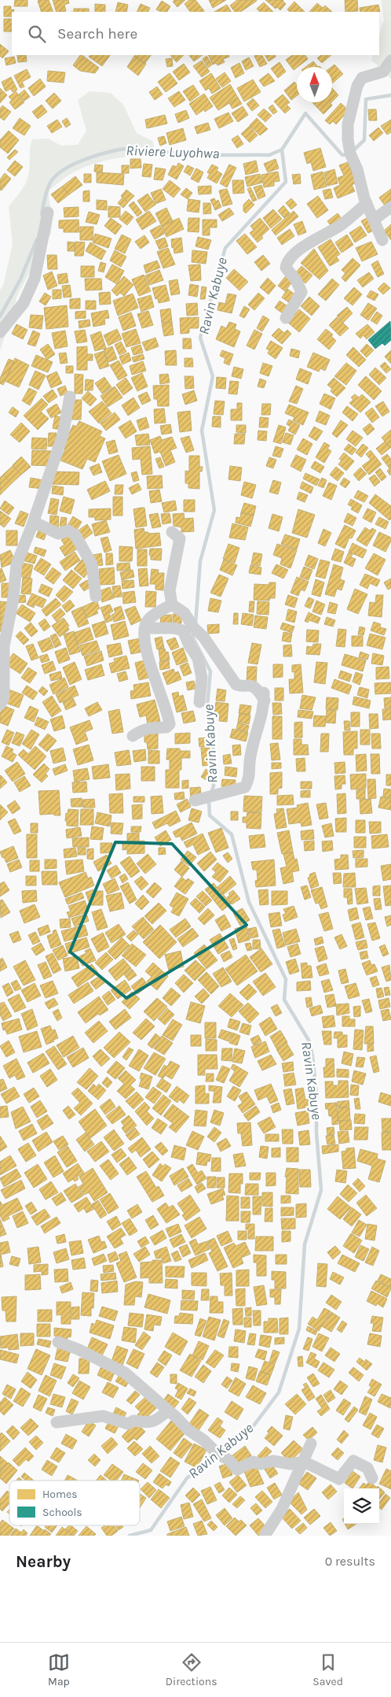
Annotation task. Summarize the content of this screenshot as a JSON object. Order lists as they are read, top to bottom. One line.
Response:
{"water":["Riviere Luyohwa","Ravin Kabuye"],"legend":["Homes","Schools"],"north":"top","page":{"search":"Search here","heading":["Nearby","0 results"],"nav":["Map","Directions","Saved"]}}
